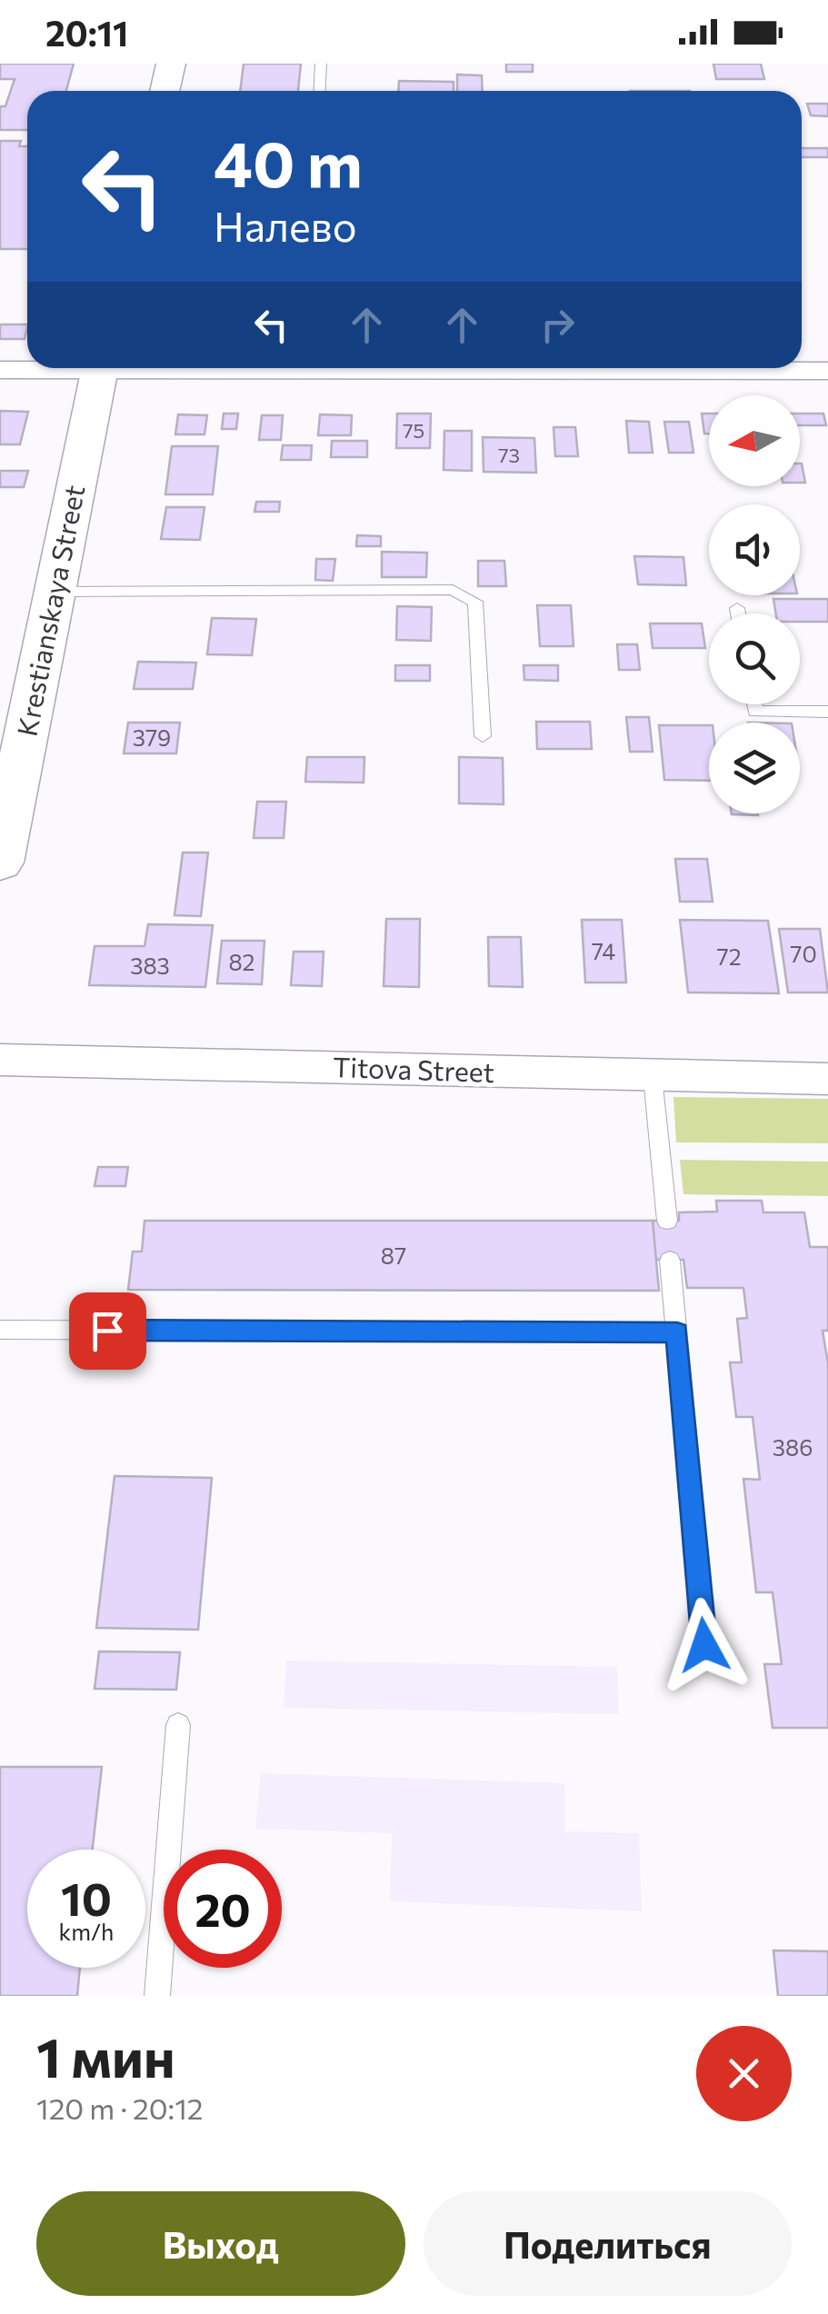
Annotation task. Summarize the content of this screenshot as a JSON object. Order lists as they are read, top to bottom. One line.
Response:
{"streets":{"street":["Krestianskaya Street","Titova Street"]},"house_numbers":["75","73","379","74","70","72","82","383","87","386"],"north":"left","page":{"status":"20:11","turn":["40 m","Налево"],"speed":"10 km/h","limit":"20","heading":["1 мин","120 m · 20:12"],"buttons":["Выход","Поделиться"]}}
